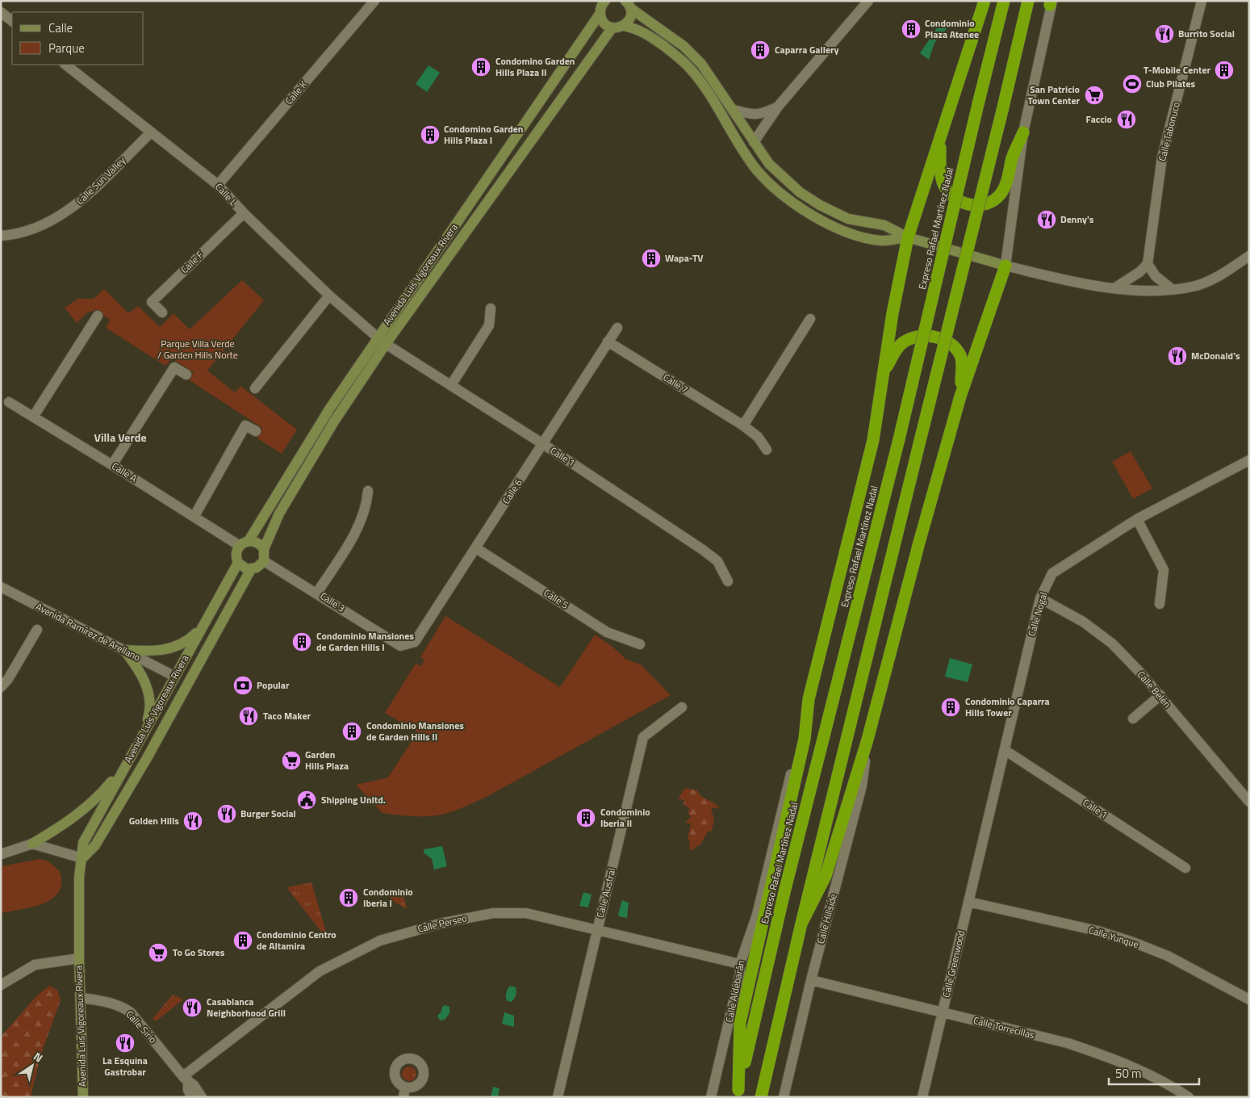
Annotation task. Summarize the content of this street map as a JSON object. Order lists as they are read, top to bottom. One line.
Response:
{"streets":{"highway":["Expreso Rafael Martínez Nadal"],"main road":["Avenida Luis Vigoreaux Rivera"],"street":["Calle K","Calle Tabonuco","Calle Sun Valley","Calle L","Calle F","Calle 7","Calle 1","Calle A","Calle 6","Calle 5","Calle 3","Calle Nogal","Avenida Ramírez de Arellano","Calle Belén","Calle Austral","Calle Hillside","Calle Perseo","Calle Yunque","Calle Greenwood","Calle Aldebarán","Calle Sirio","Calle Torrecillas"]},"crossings":[["Calle K","Calle L"],["Calle Sun Valley","Calle L"],["Calle L","Calle F"],["Calle L","Avenida Luis Vigoreaux Rivera"],["Avenida Luis Vigoreaux Rivera","Calle 1"],["Avenida Luis Vigoreaux Rivera","Calle A"],["Avenida Luis Vigoreaux Rivera","Calle 3"],["Avenida Luis Vigoreaux Rivera","Avenida Ramírez de Arellano"],["Avenida Luis Vigoreaux Rivera","Calle Sirio"],["Calle 7","Calle 6"],["Calle 1","Calle 6"],["Calle 1","Calle Nogal"],["Calle A","Calle 3"],["Calle 6","Calle 5"],["Calle 6","Calle 3"],["Calle Nogal","Calle Belén"],["Calle Nogal","Calle Greenwood"],["Calle Austral","Calle Perseo"],["Calle Hillside","Calle Torrecillas"],["Calle Perseo","Calle Aldebarán"],["Calle Perseo","Calle Sirio"],["Calle Yunque","Calle Greenwood"],["Calle Greenwood","Calle Torrecillas"]],"districts":["Villa Verde"],"parks":["Parque Villa Verde / Garden Hills Norte"],"places":{"building":["Condominio Plaza Atenee","Caparra Gallery","Condomino Garden Hills Plaza II","T-Mobile Center","Condomino Garden Hills Plaza I","Wapa-TV","Condominio Mansiones de Garden Hills I","Condominio Caparra Hills Tower","Condominio Mansiones de Garden Hills II","Condominio Iberia II","Condominio Iberia I","Condominio Centro de Altamira"],"restaurant":["Burrito Social","Faccio","Denny's","McDonald's","Taco Maker","Burger Social","Golden Hills","Casablanca Neighborhood Grill","La Esquina Gastrobar"],"sports":["Club Pilates"],"supermarket":["San Patricio Town Center","Garden Hills Plaza","To Go Stores"],"bank":["Popular"],"public building":["Shipping Unltd."]},"legend":["Calle","Parque"],"scale_bar":"50 m","north":"top right"}
